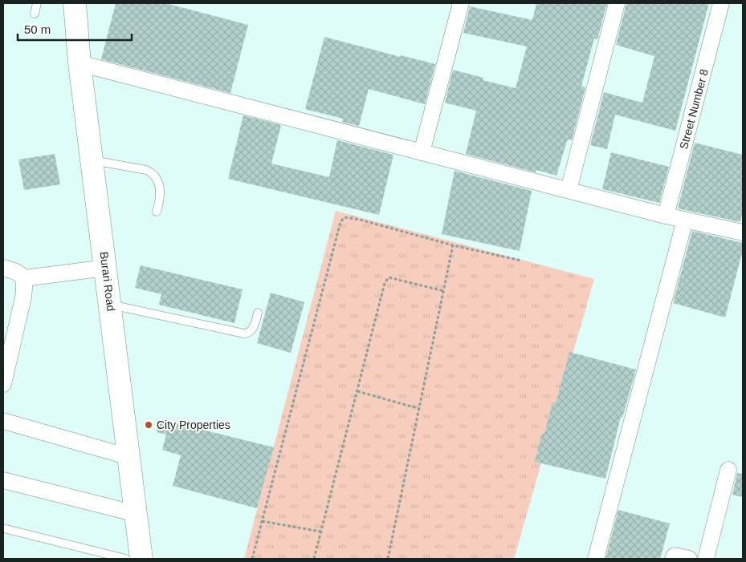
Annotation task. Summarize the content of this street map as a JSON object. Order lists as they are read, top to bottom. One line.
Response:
{"streets":{"main road":["Burari Road"],"street":["Street Number 8"]},"places":["City Properties"],"scale_bar":"50 m"}
